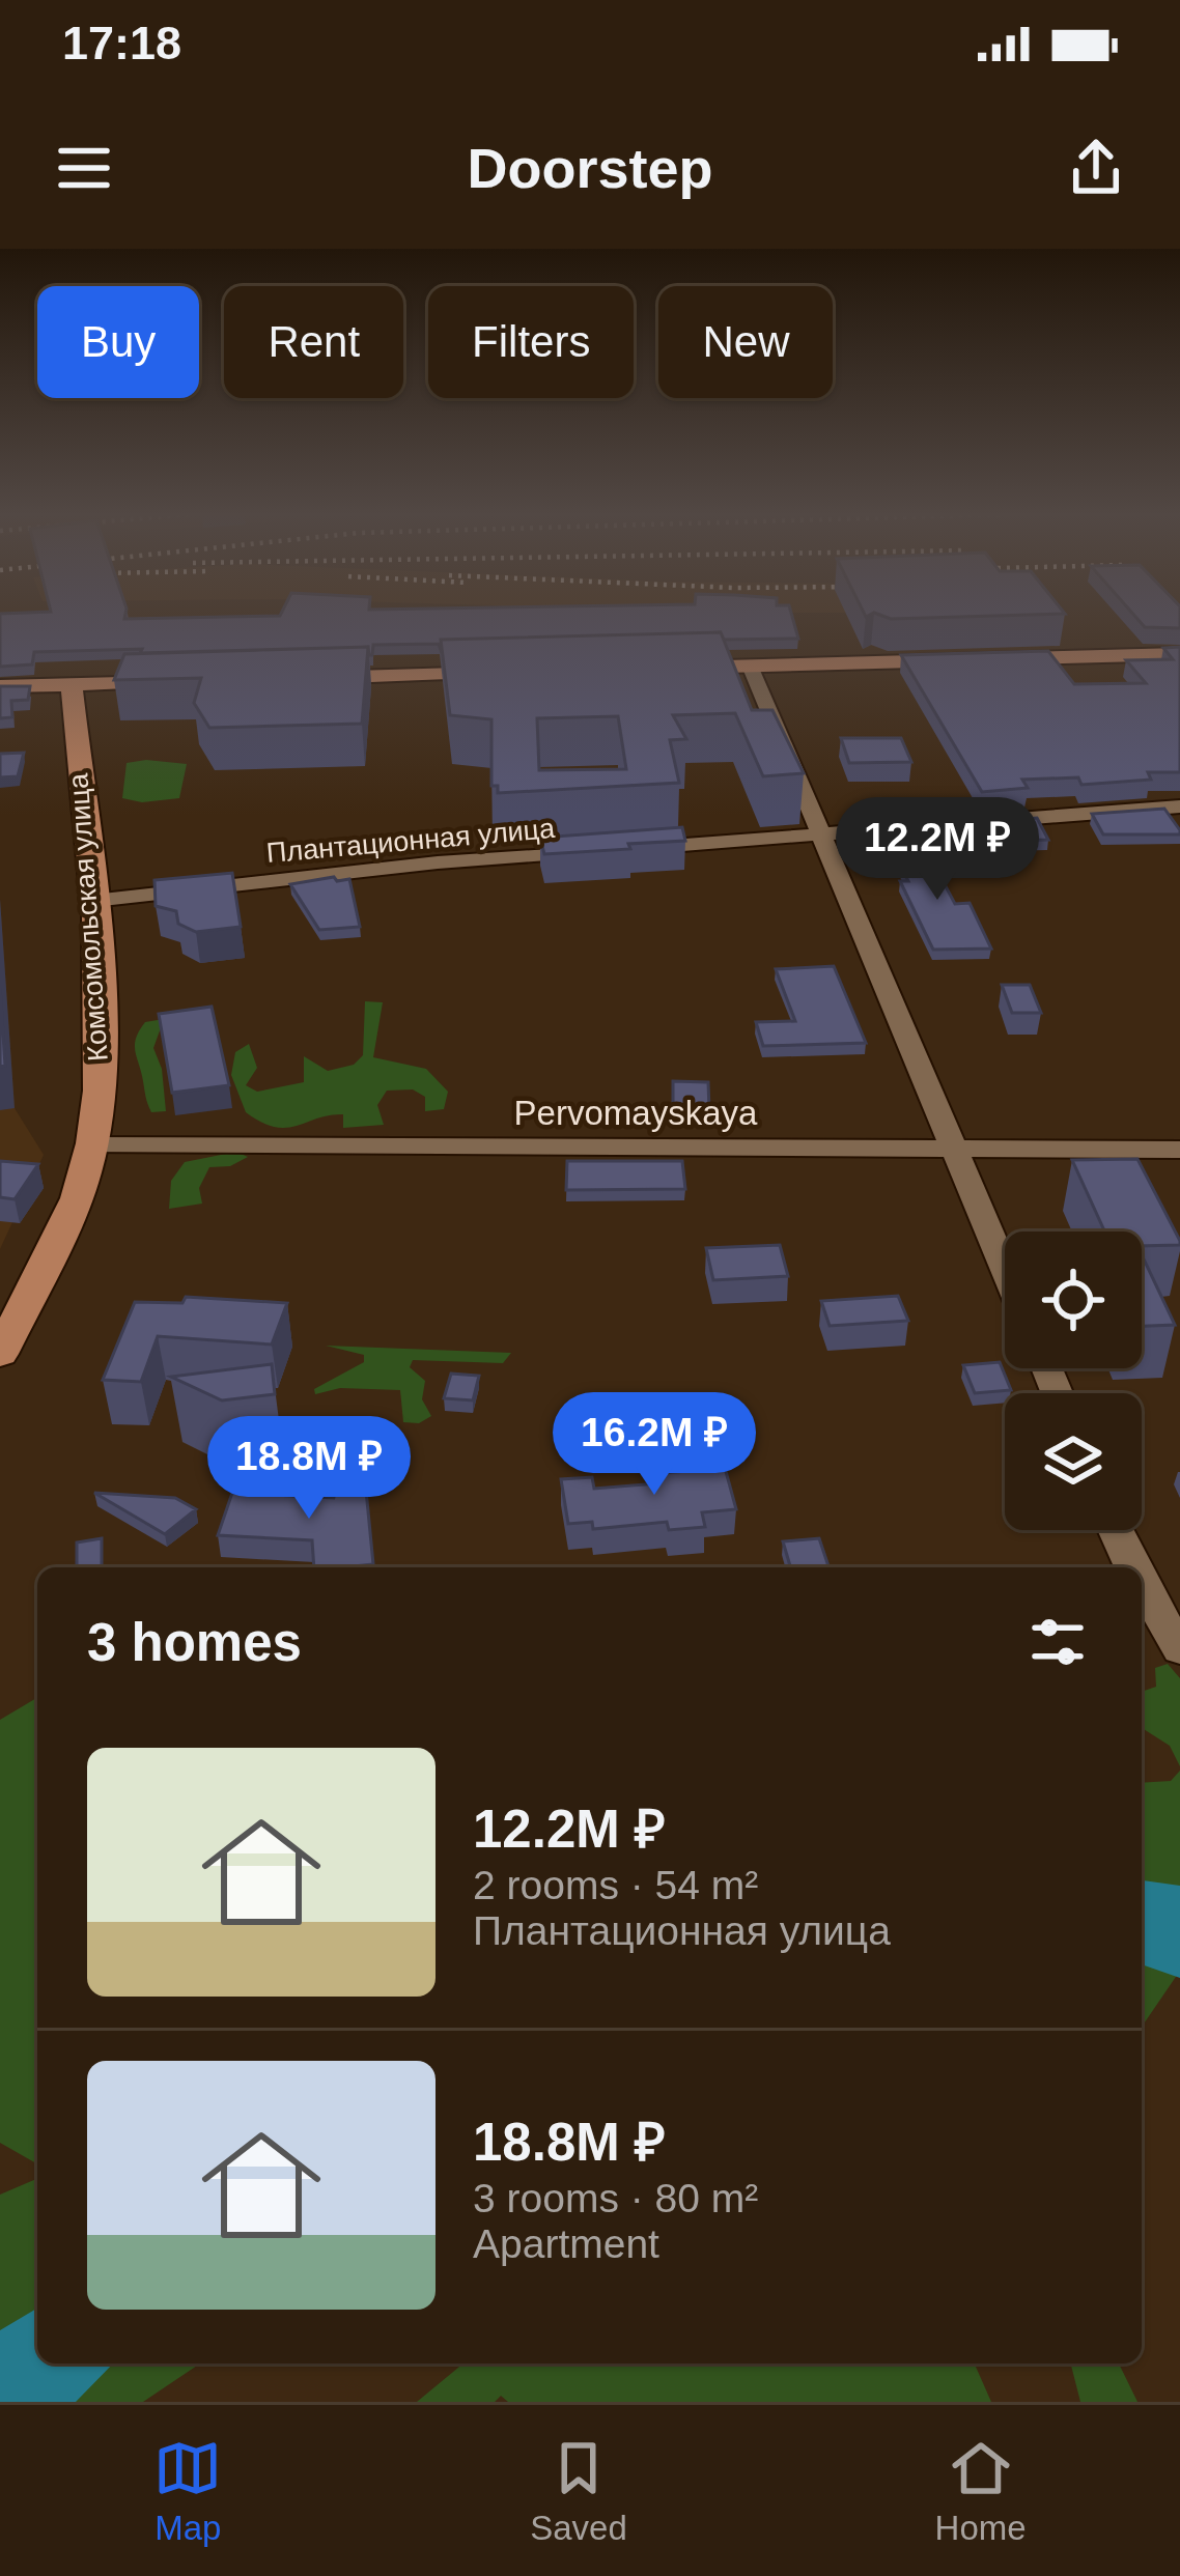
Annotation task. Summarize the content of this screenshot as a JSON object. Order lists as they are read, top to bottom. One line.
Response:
{"streets":{"main road":["Комсомольская улица"],"street":["Плантационная улица","Pervomayskaya"]},"crossings":[["Плантационная улица","Комсомольская улица"],["Комсомольская улица","Pervomayskaya"]],"page":{"status":"17:18","header":"Doorstep","chip":["Buy","Rent","Filters","New"],"price":["12.2M ₽","16.2M ₽","18.8M ₽"],"heading":"3 homes","list":[{"name":"12.2M ₽","note":"2 rooms · 54 m² · Плантационная улица"},{"name":"18.8M ₽","note":"3 rooms · 80 m² · Apartment"}],"tabs":["Map","Saved","Home"]}}
